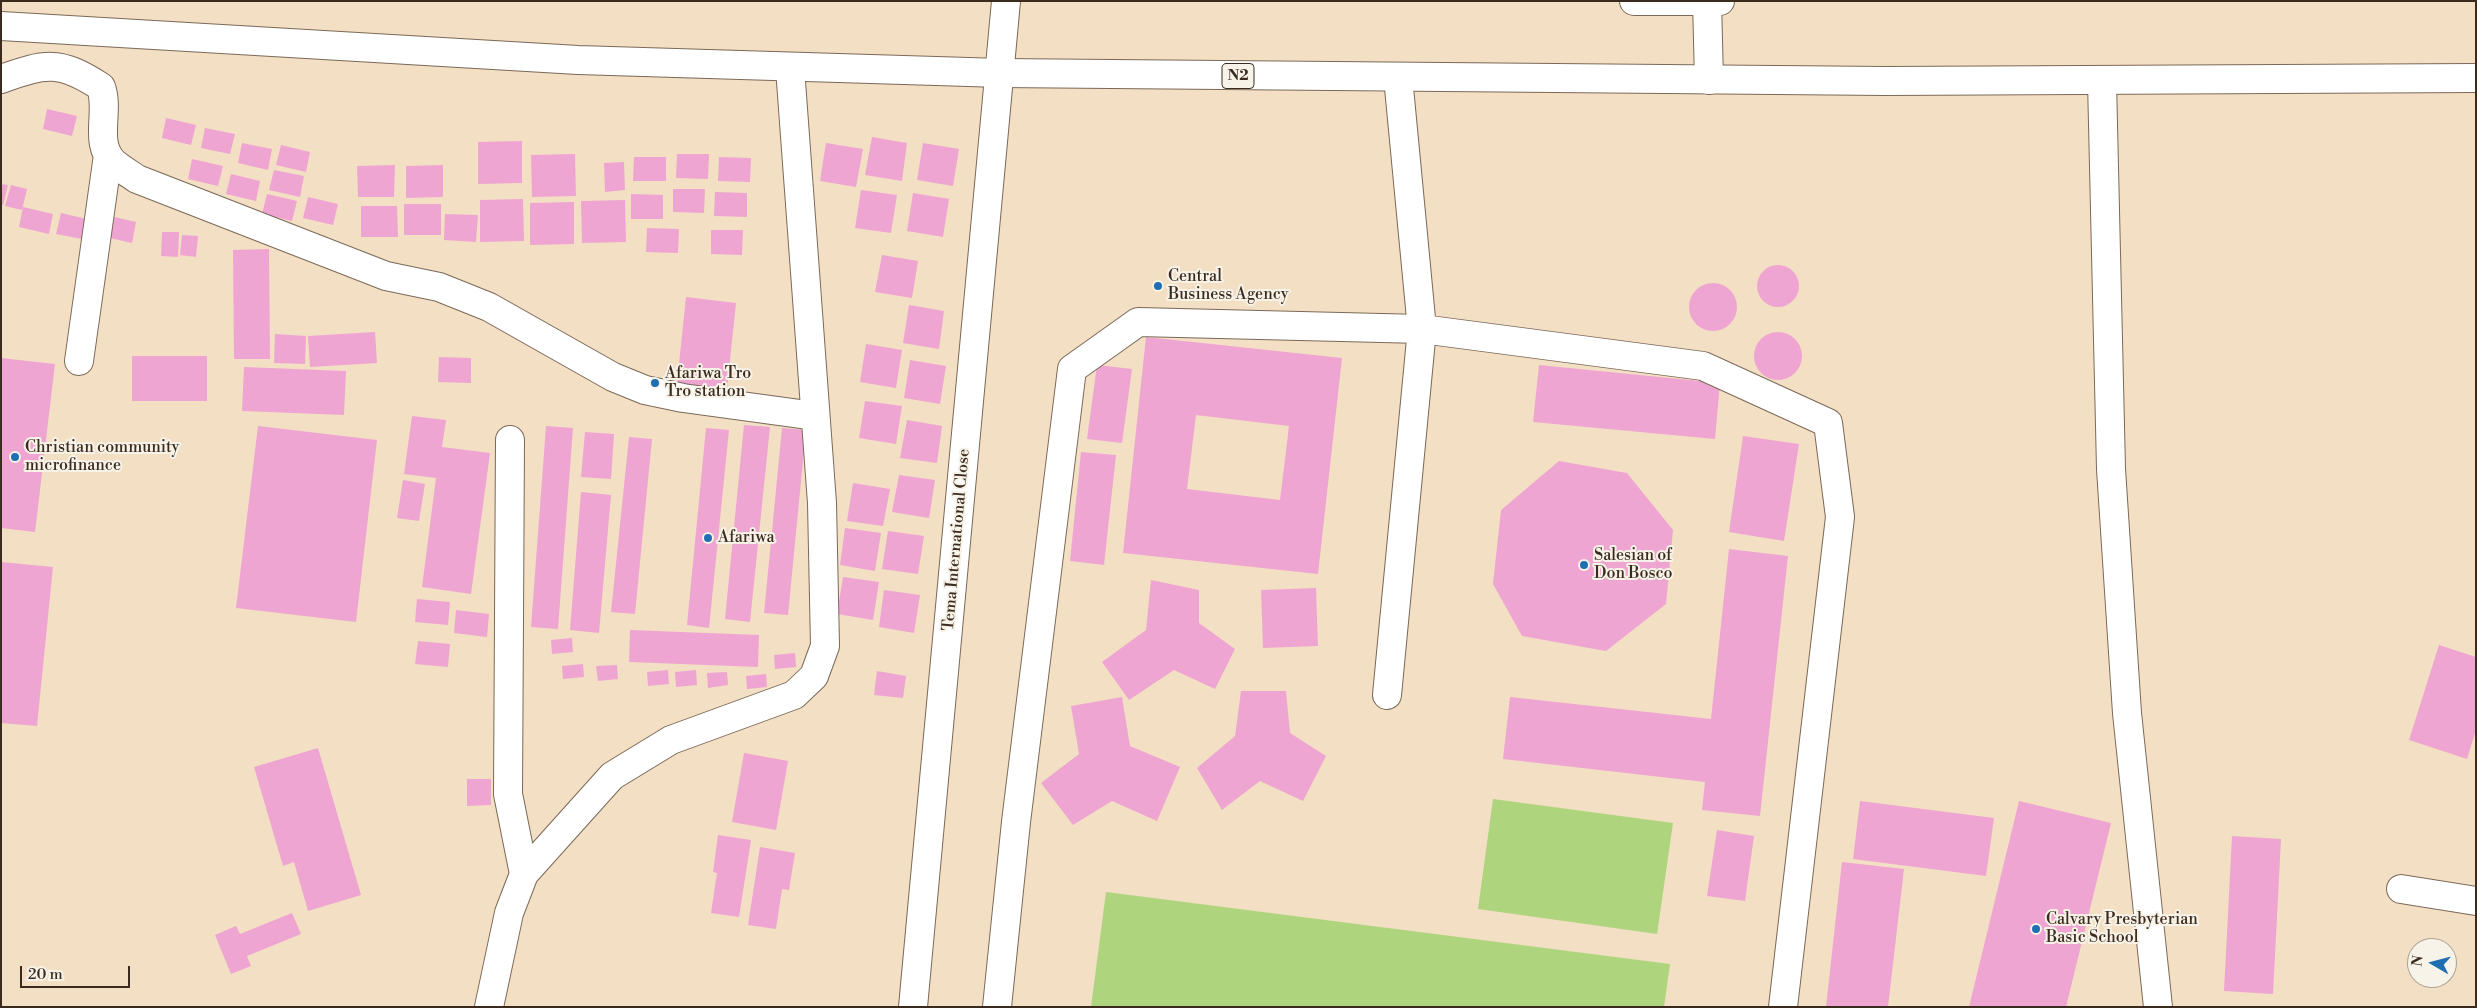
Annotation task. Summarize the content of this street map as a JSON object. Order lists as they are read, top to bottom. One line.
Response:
{"streets":{"main road":["N2","Tema International Close"]},"crossings":[["N2","Tema International Close"]],"places":["Central Business Agency","Afariwa Tro Tro station","Christian community microfinance","Afariwa","Salesian of Don Bosco","Calvary Presbyterian Basic School"],"scale_bar":"20 m","north":"left"}
